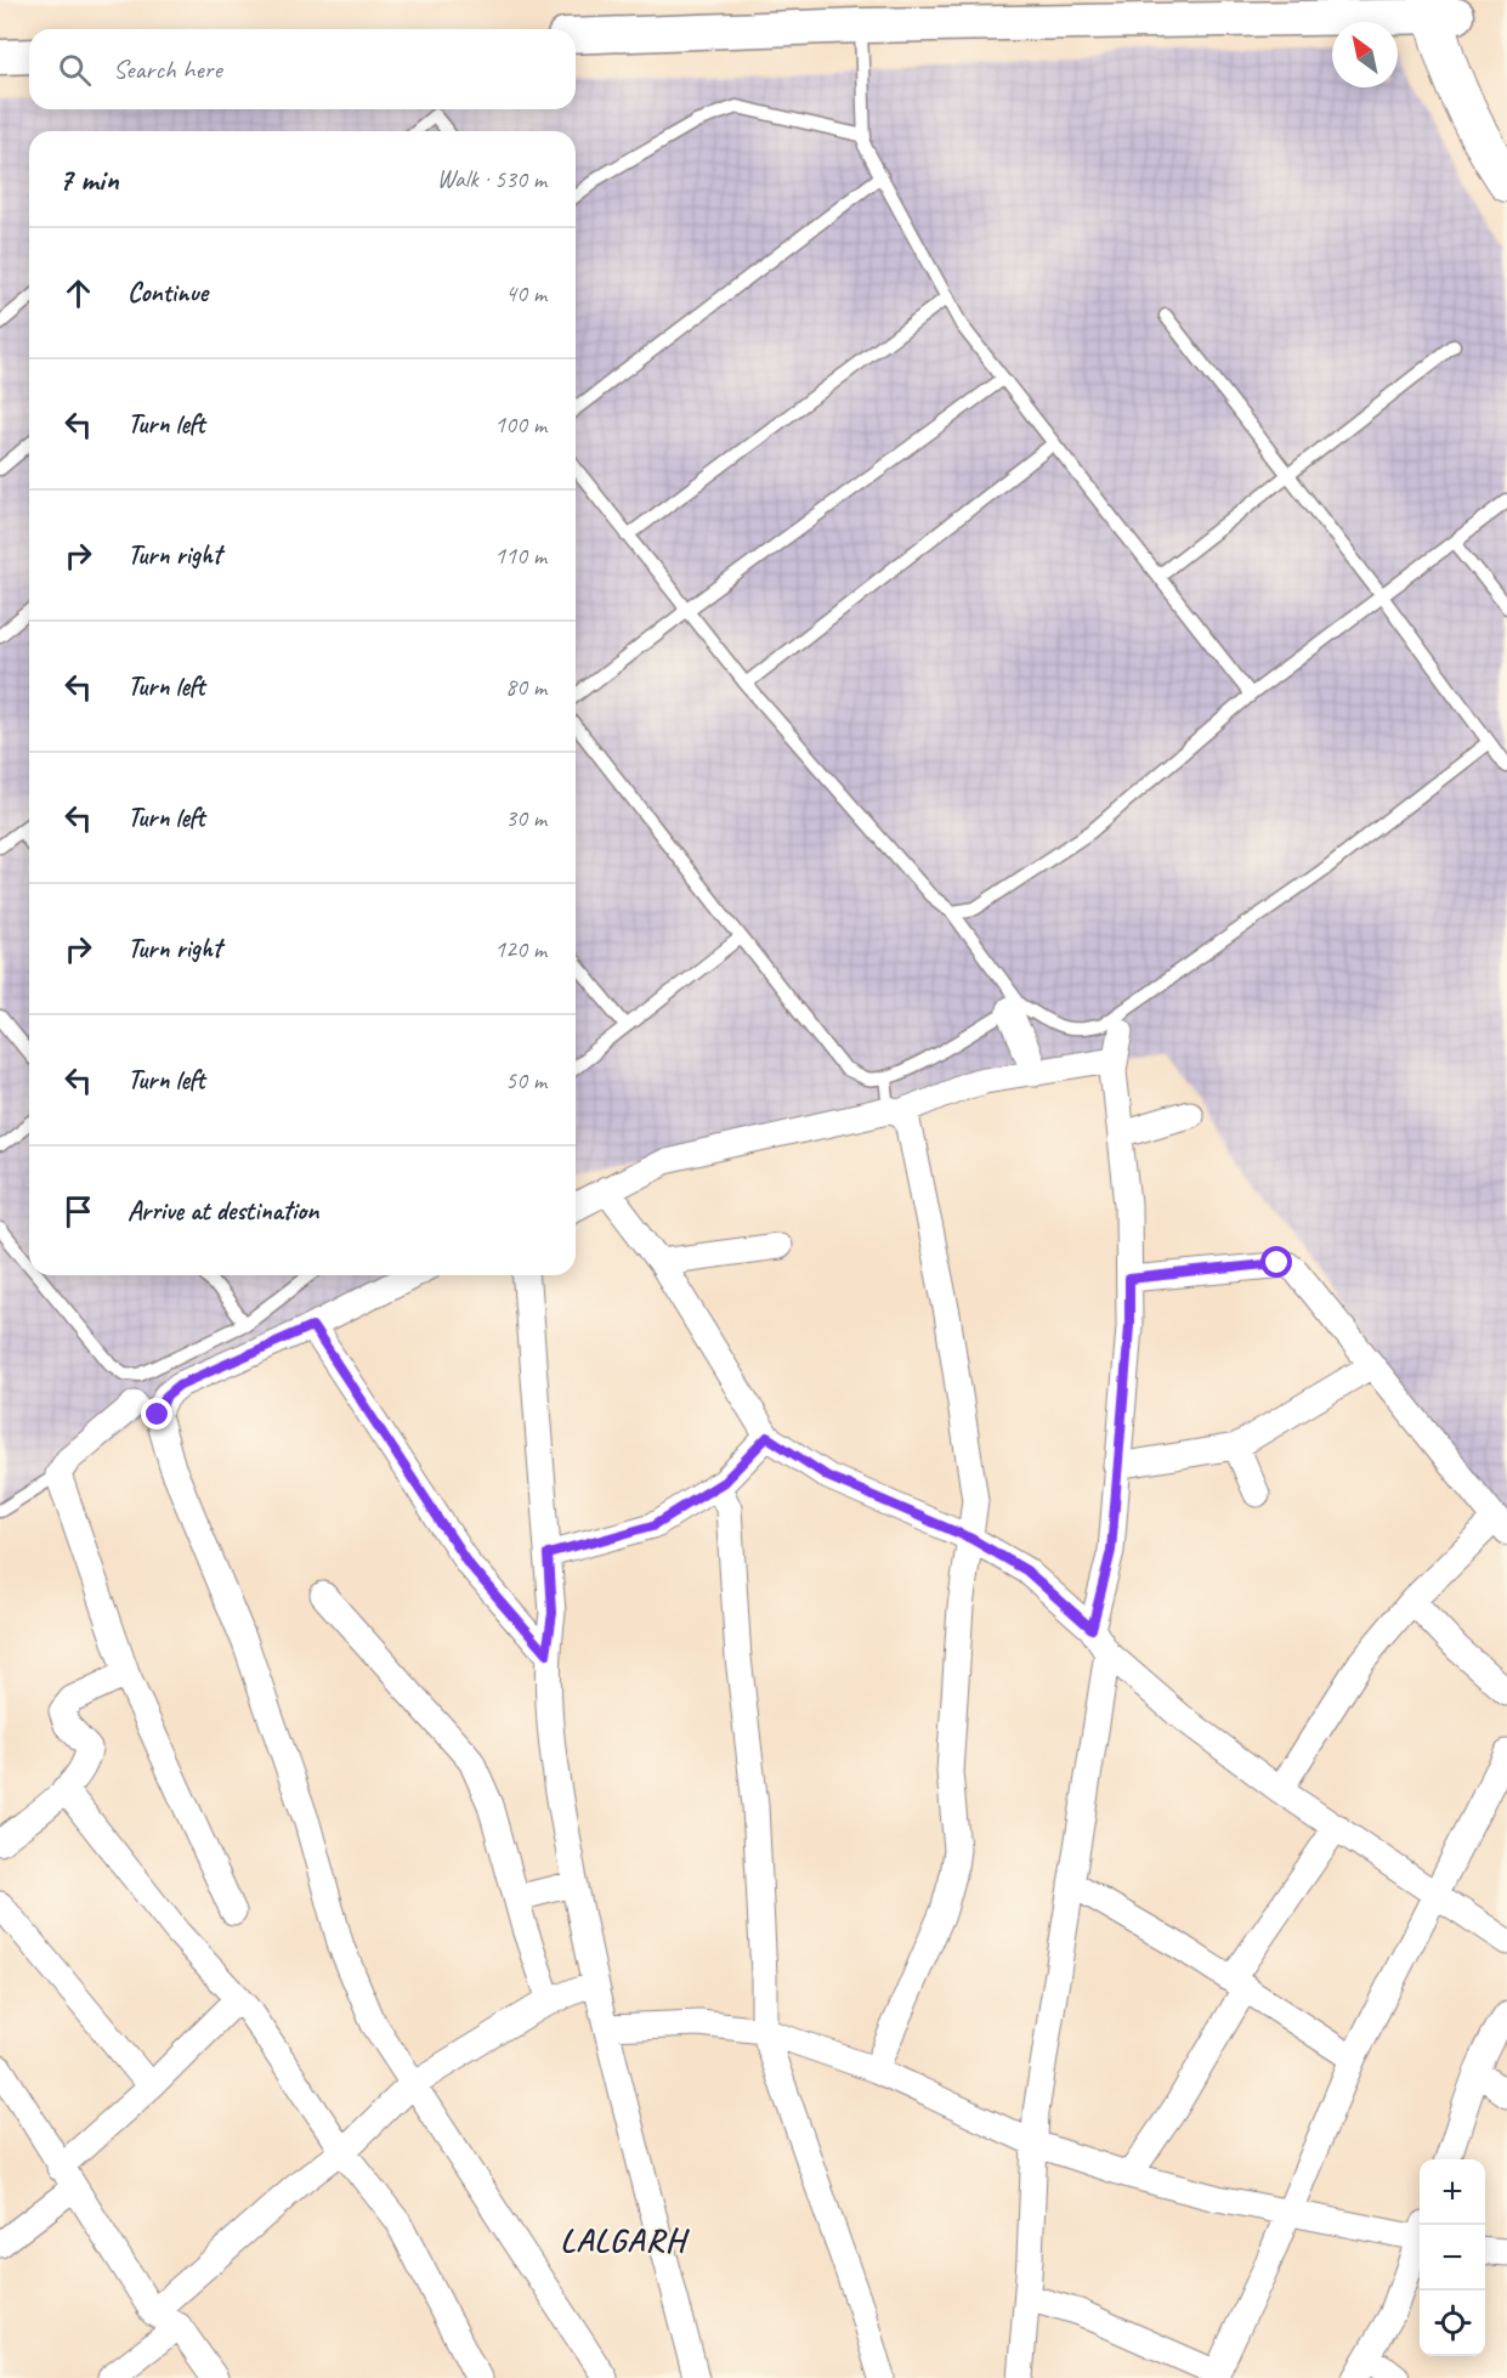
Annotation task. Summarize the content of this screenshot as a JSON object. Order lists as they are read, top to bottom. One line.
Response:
{"districts":["LALGARH"],"north":"top left","page":{"search":"Search here","heading":["7 min","Walk · 530 m"],"list":[["Continue","40 m"],["Turn left","100 m"],["Turn right","110 m"],["Turn left","80 m"],["Turn left","30 m"],["Turn right","120 m"],["Turn left","50 m"],"Arrive at destination"],"map_buttons":["+","−"]}}
